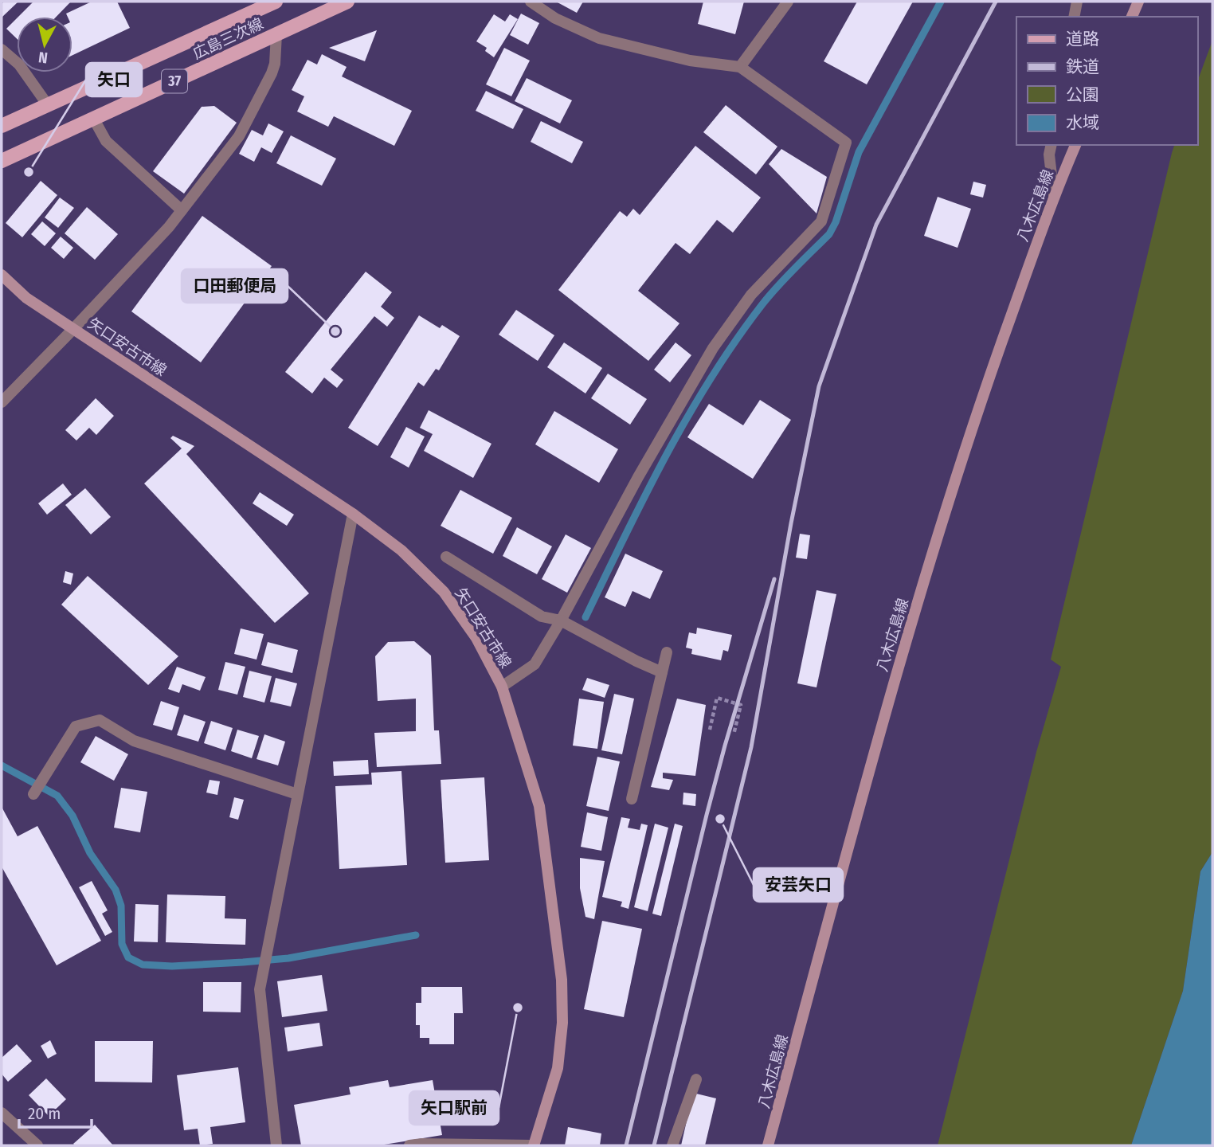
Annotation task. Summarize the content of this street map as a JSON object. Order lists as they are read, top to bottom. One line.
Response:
{"streets":{"main road":["広島三次線","37","八木広島線","矢口安古市線"]},"places":["矢口","口田郵便局","安芸矢口","矢口駅前"],"legend":["道路","鉄道","公園","水域"],"scale_bar":"20 m","north":"bottom"}
